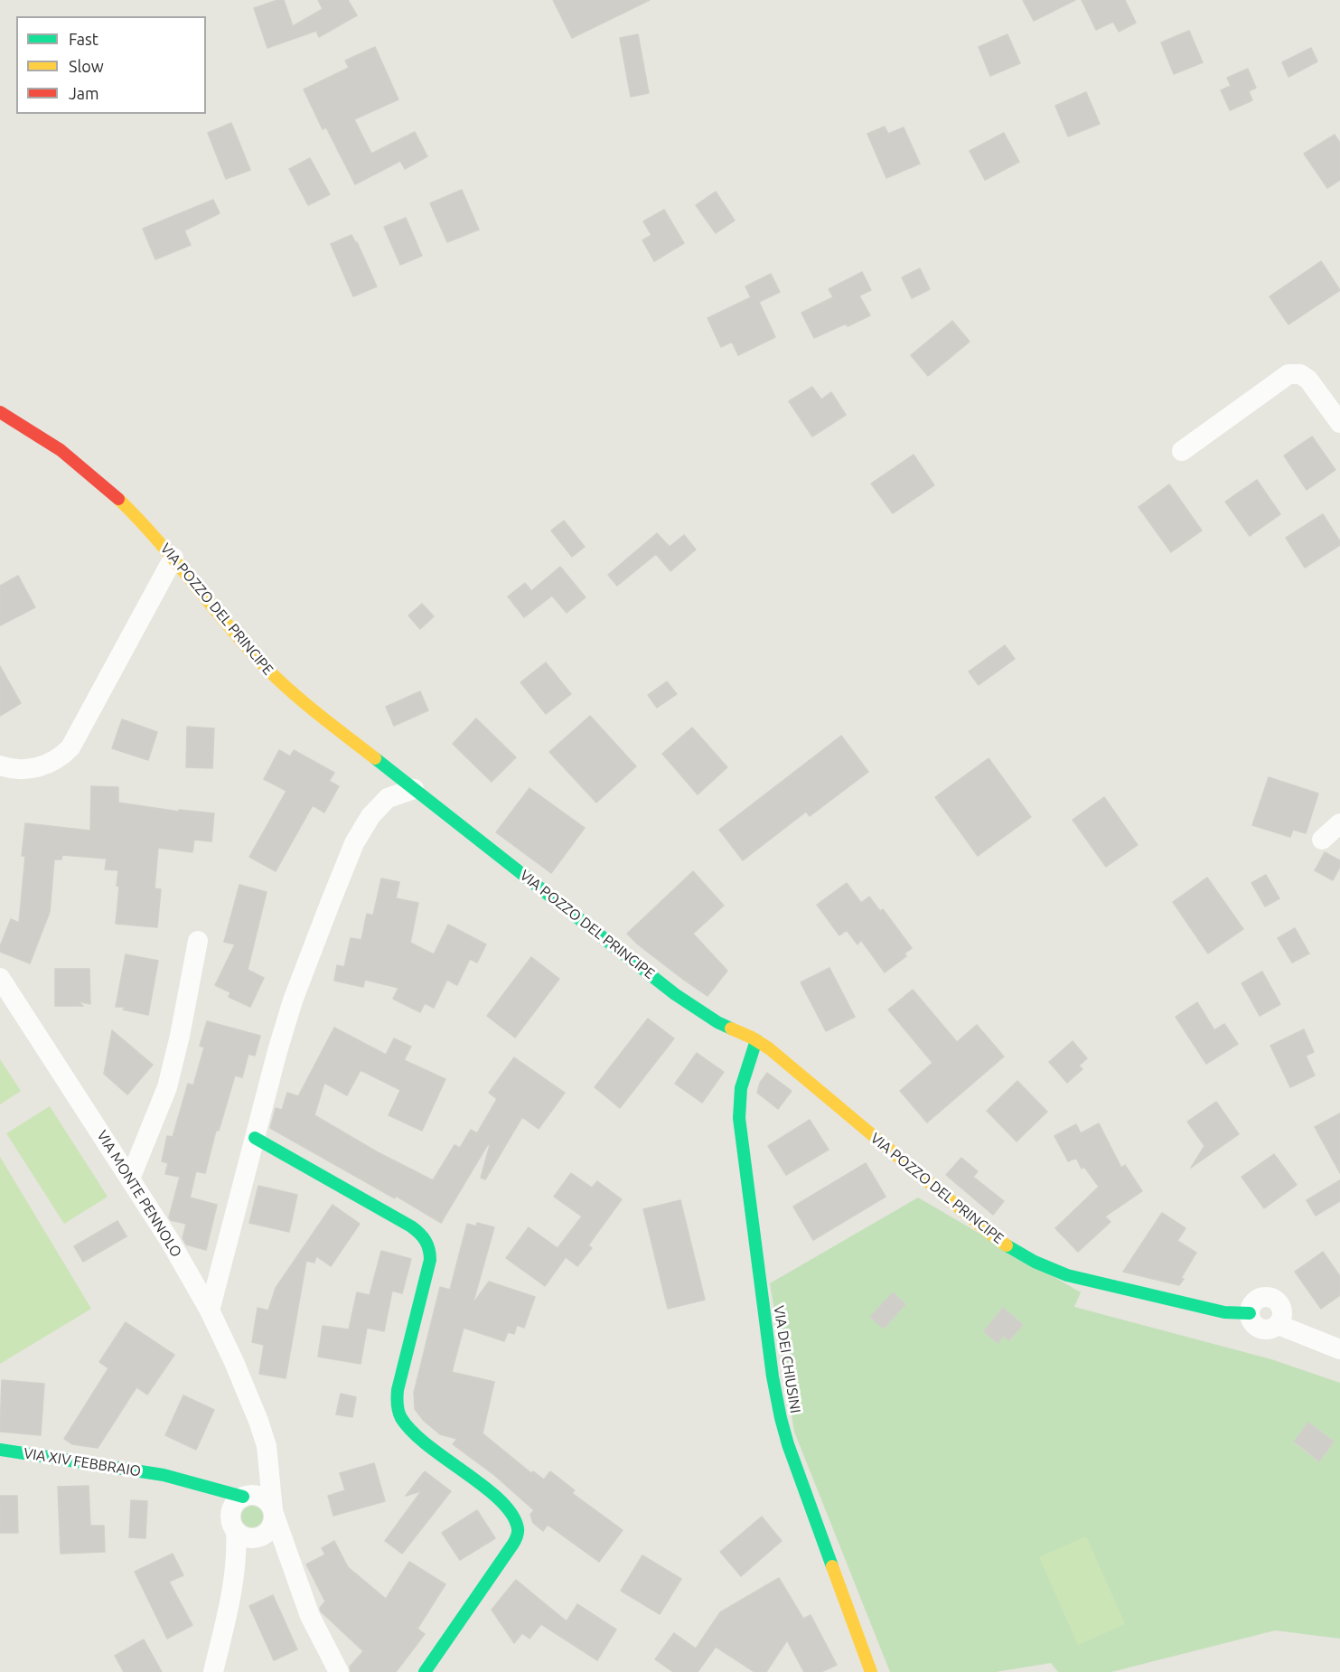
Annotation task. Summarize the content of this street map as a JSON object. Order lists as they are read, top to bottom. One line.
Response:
{"streets":{"street":["VIA POZZO DEL PRINCIPE","VIA MONTE PENNOLO","VIA DEI CHIUSINI","VIA XIV FEBBRAIO"]},"crossings":[["VIA POZZO DEL PRINCIPE","VIA DEI CHIUSINI"],["VIA MONTE PENNOLO","VIA XIV FEBBRAIO"]],"legend":["Fast","Slow","Jam"]}
